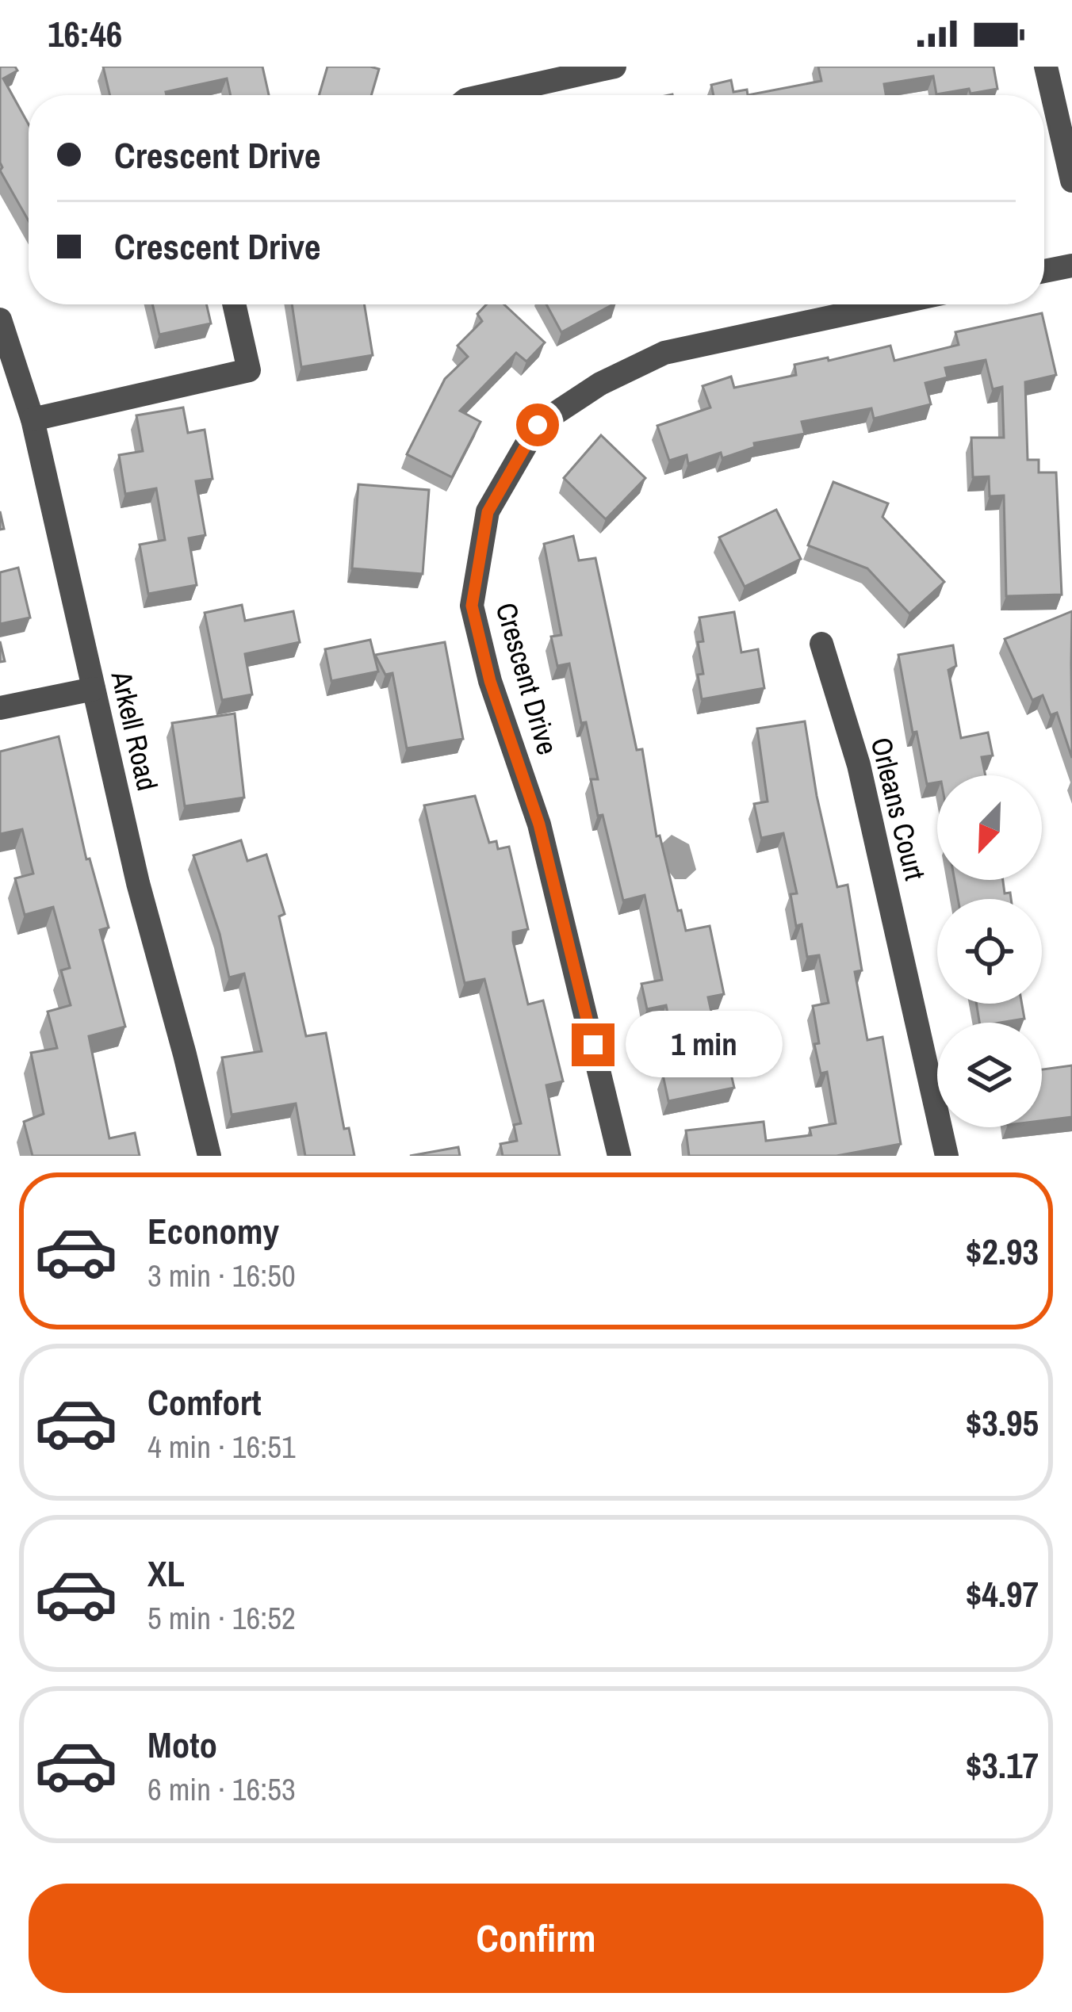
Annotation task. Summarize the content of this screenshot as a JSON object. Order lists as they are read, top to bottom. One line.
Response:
{"streets":{"street":["Crescent Drive","Arkell Road","Orleans Court"]},"north":"bottom left","page":{"status":"16:46","banner":["Crescent Drive","Crescent Drive"],"bubble":"1 min","list":[{"name":"Economy","note":"3 min · 16:50","value":"$2.93"},{"name":"Comfort","note":"4 min · 16:51","value":"$3.95"},{"name":"XL","note":"5 min · 16:52","value":"$4.97"},{"name":"Moto","note":"6 min · 16:53","value":"$3.17"}],"buttons":"Confirm"}}
